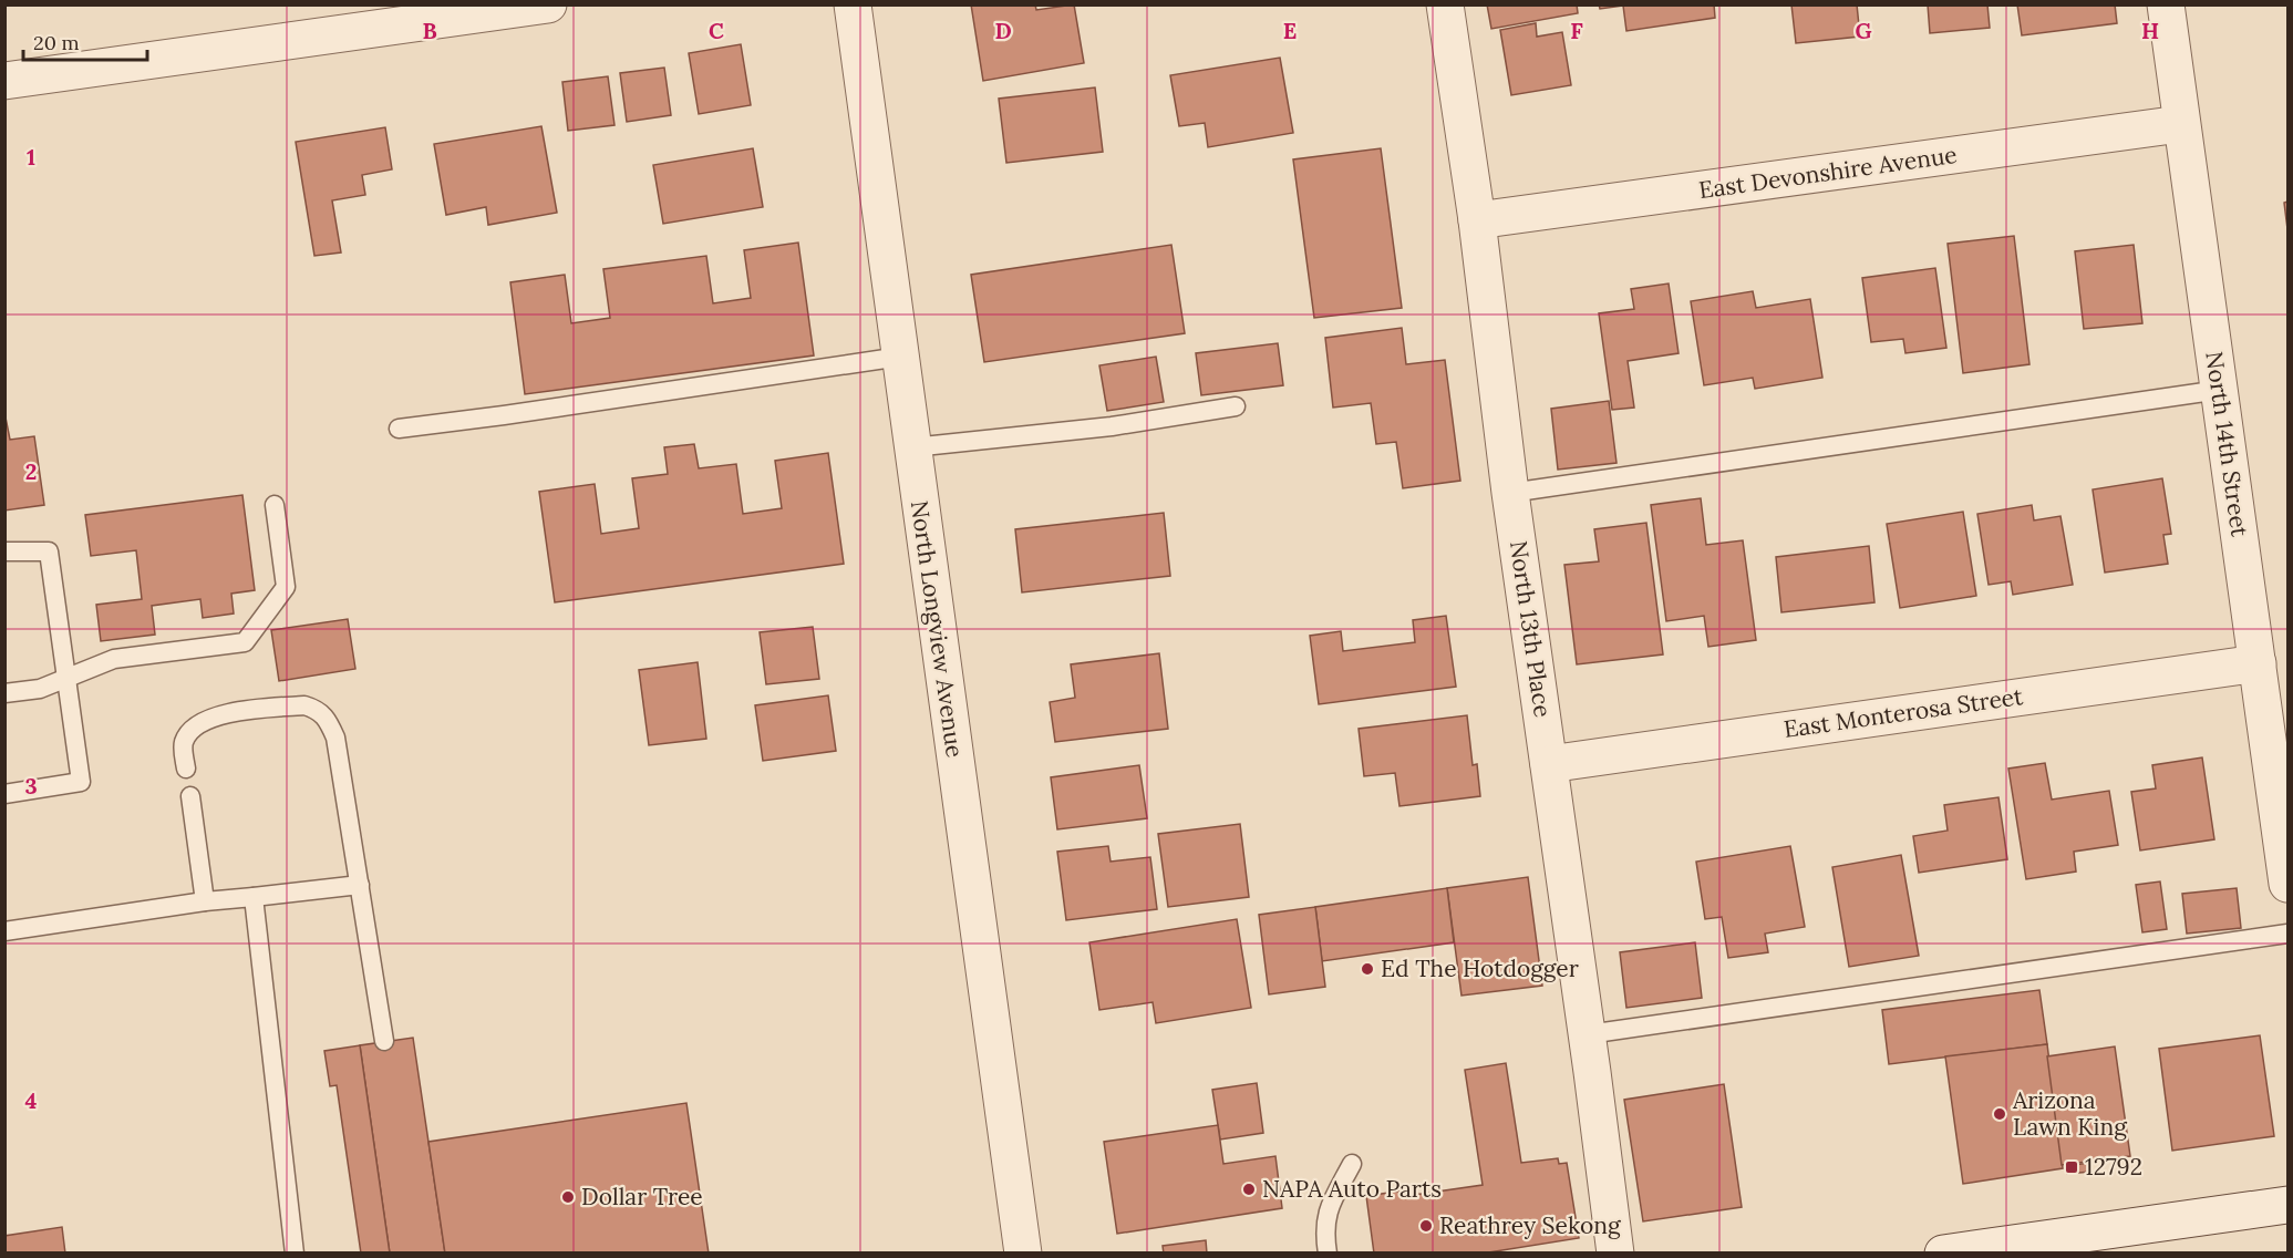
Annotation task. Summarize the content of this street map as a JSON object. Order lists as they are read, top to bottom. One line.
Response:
{"streets":{"street":["East Devonshire Avenue","North 14th Street","North Longview Avenue","North 13th Place","East Monterosa Street"]},"crossings":[["East Devonshire Avenue","North 14th Street"],["East Devonshire Avenue","North 13th Place"],["North 14th Street","East Monterosa Street"],["North 13th Place","East Monterosa Street"]],"places":{"other":["Ed The Hotdogger","Arizona Lawn King","NAPA Auto Parts","Dollar Tree","Reathrey Sekong"],"transit":["12792"]},"scale_bar":"20 m","grid":{"columns":["B","C","D","E","F","G","H"],"rows":["1","2","3","4"]}}
